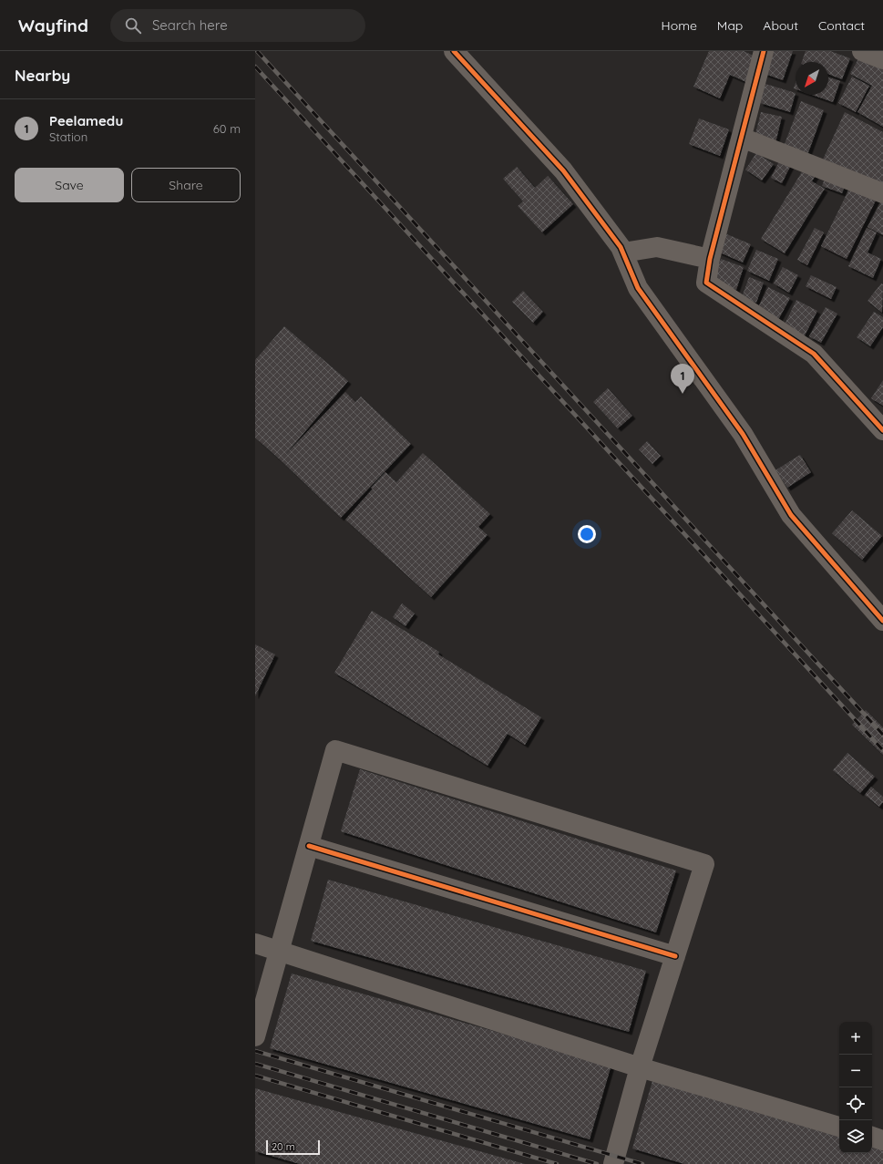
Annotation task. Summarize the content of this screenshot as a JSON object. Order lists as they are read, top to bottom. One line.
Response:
{"scale_bar":"20 m","north":"bottom left","page":{"header":"Wayfind","search":"Search here","nav":["Home","Map","About","Contact"],"heading":"Nearby","list":[{"mark":"1","name":"Peelamedu","note":"Station","value":"60 m"}],"buttons":["Save","Share"],"pins":"1","map_buttons":["+","−"],"scale":"20 m"}}
